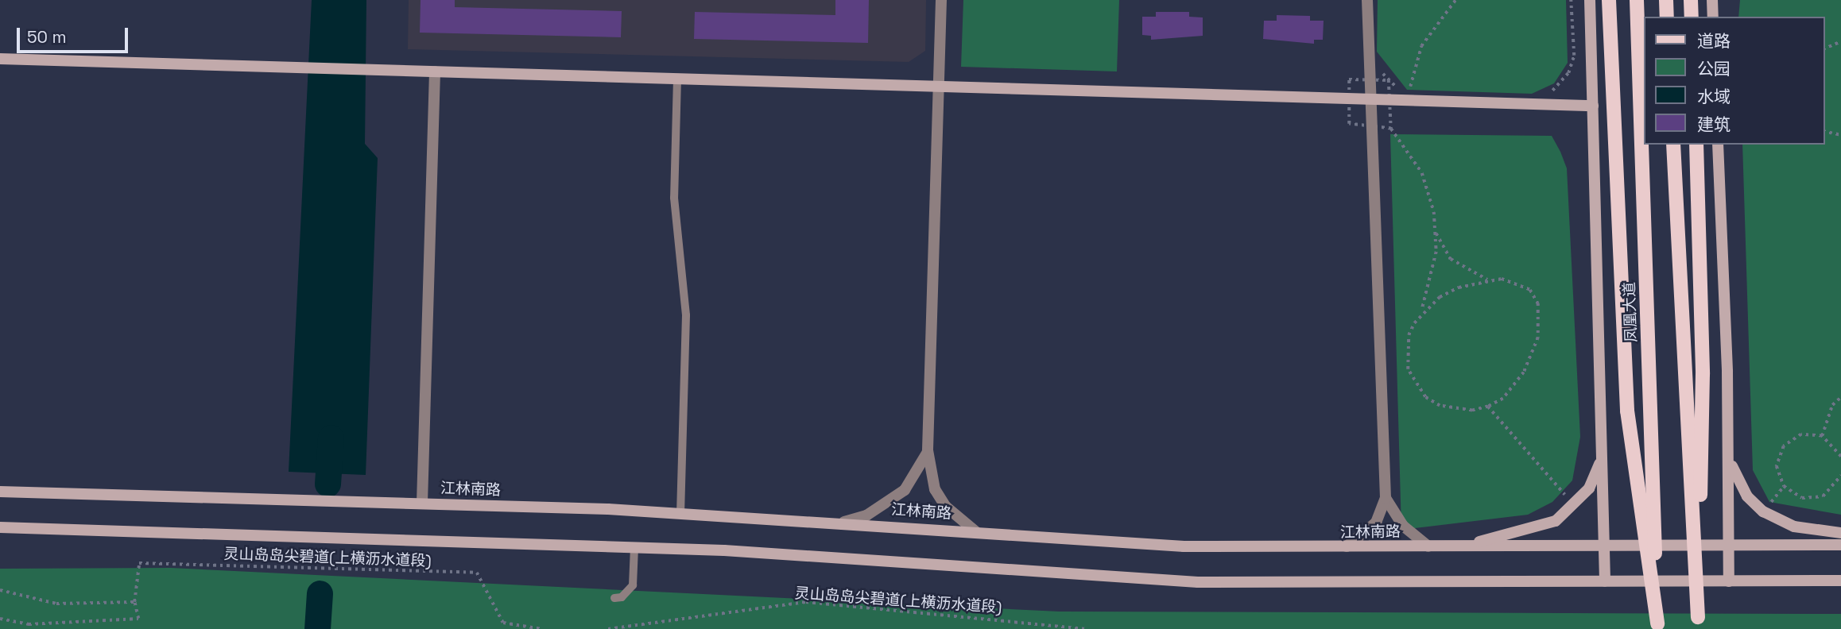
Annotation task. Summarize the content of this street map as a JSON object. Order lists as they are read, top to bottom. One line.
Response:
{"streets":{"main road":["凤凰大道","江林南路"],"path":["灵山岛岛尖碧道(上横沥水道段)"]},"crossings":[["凤凰大道","江林南路"]],"legend":["道路","公园","水域","建筑"],"scale_bar":"50 m"}
